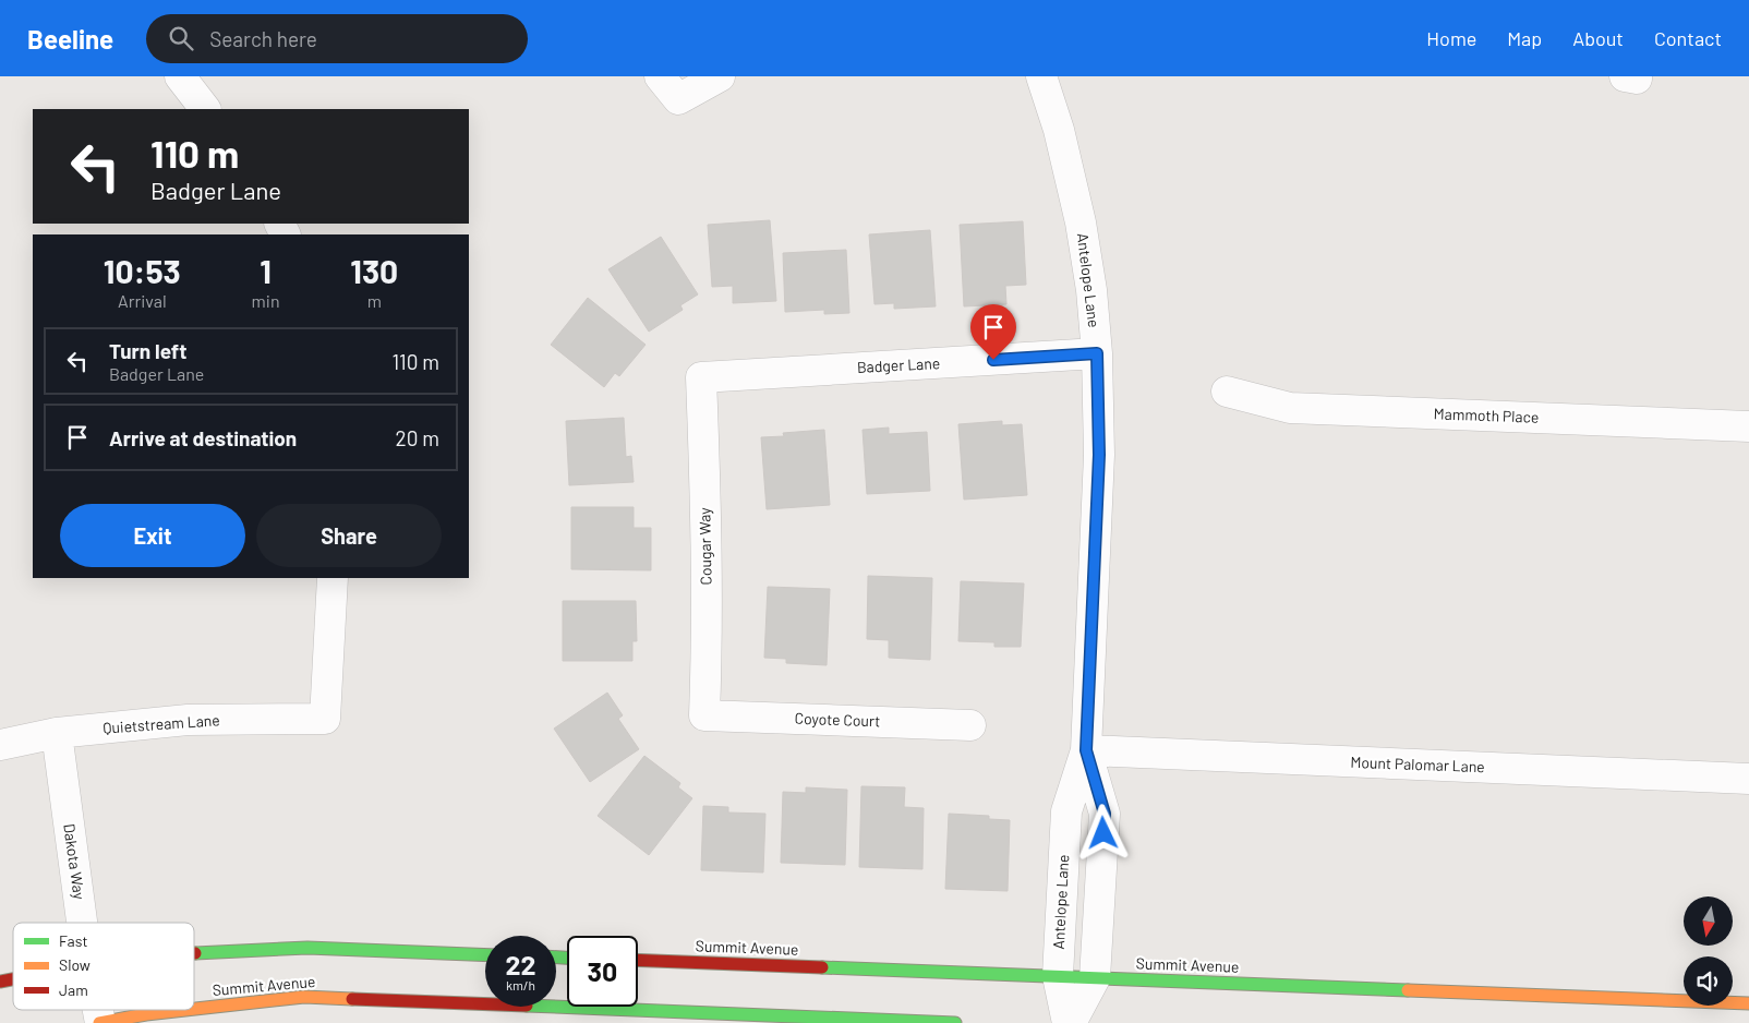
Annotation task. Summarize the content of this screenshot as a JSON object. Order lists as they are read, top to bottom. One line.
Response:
{"streets":{"street":["Antelope Lane","Badger Lane","Mammoth Place","Cougar Way","Coyote Court","Quietstream Lane","Mount Palomar Lane","Dakota Way","Summit Avenue"]},"crossings":[["Antelope Lane","Badger Lane"],["Antelope Lane","Mount Palomar Lane"],["Antelope Lane","Summit Avenue"],["Badger Lane","Cougar Way"],["Cougar Way","Coyote Court"],["Quietstream Lane","Dakota Way"]],"legend":["Fast","Slow","Jam"],"north":"bottom","page":{"header":"Beeline","search":"Search here","nav":["Home","Map","About","Contact"],"turn":["110 m","Badger Lane"],"eta":["10:53","Arrival","1","min","130","m"],"list":[{"name":"Turn left","note":"Badger Lane","value":"110 m"},{"name":"Arrive at destination","value":"20 m"}],"buttons":["Exit","Share"],"speed":"22 km/h","limit":"30"}}
